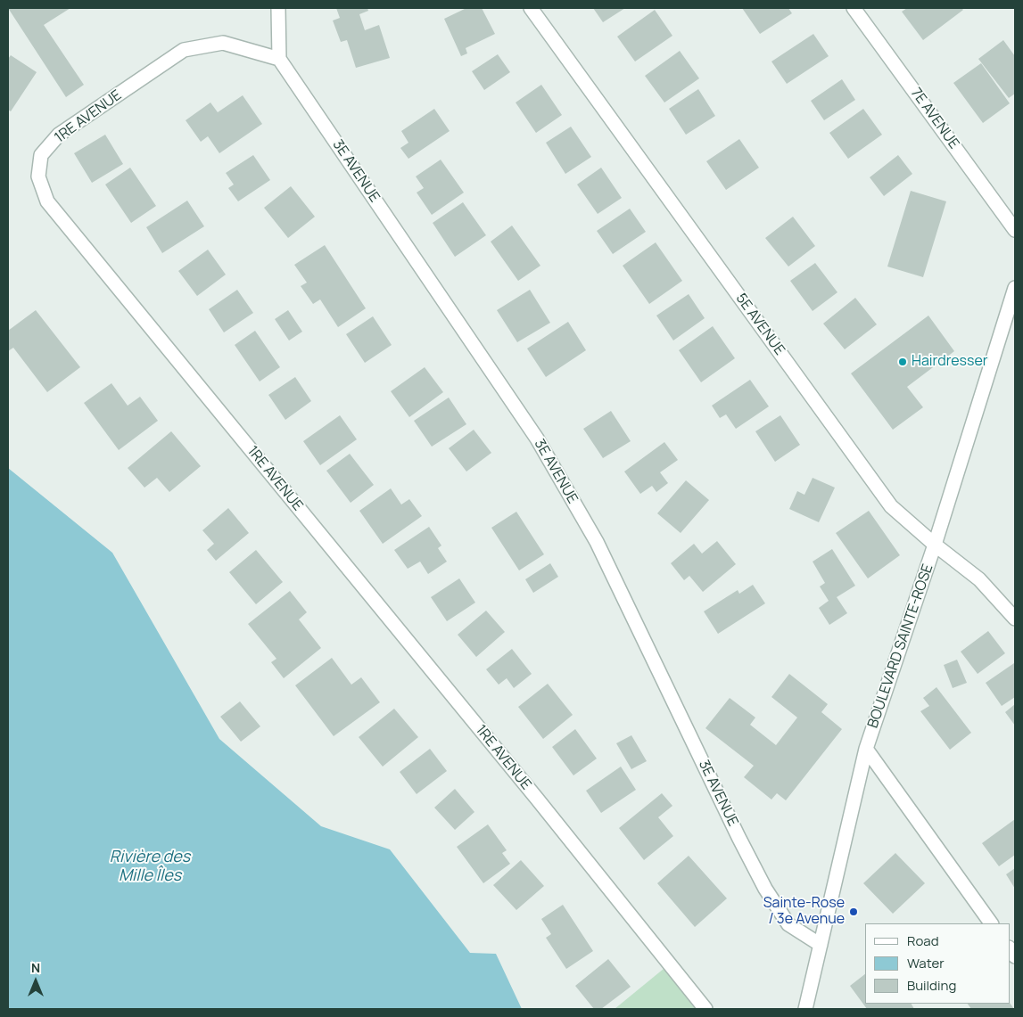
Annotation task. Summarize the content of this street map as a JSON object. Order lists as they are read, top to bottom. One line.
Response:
{"streets":{"street":["1RE AVENUE","7E AVENUE","3E AVENUE","5E AVENUE","BOULEVARD SAINTE-ROSE"]},"crossings":[["1RE AVENUE","3E AVENUE"],["3E AVENUE","BOULEVARD SAINTE-ROSE"],["5E AVENUE","BOULEVARD SAINTE-ROSE"]],"water":["Rivière des Mille Îles"],"places":["Hairdresser","Sainte-Rose / 3e Avenue"],"legend":["Road","Water","Building"],"north":"top"}
